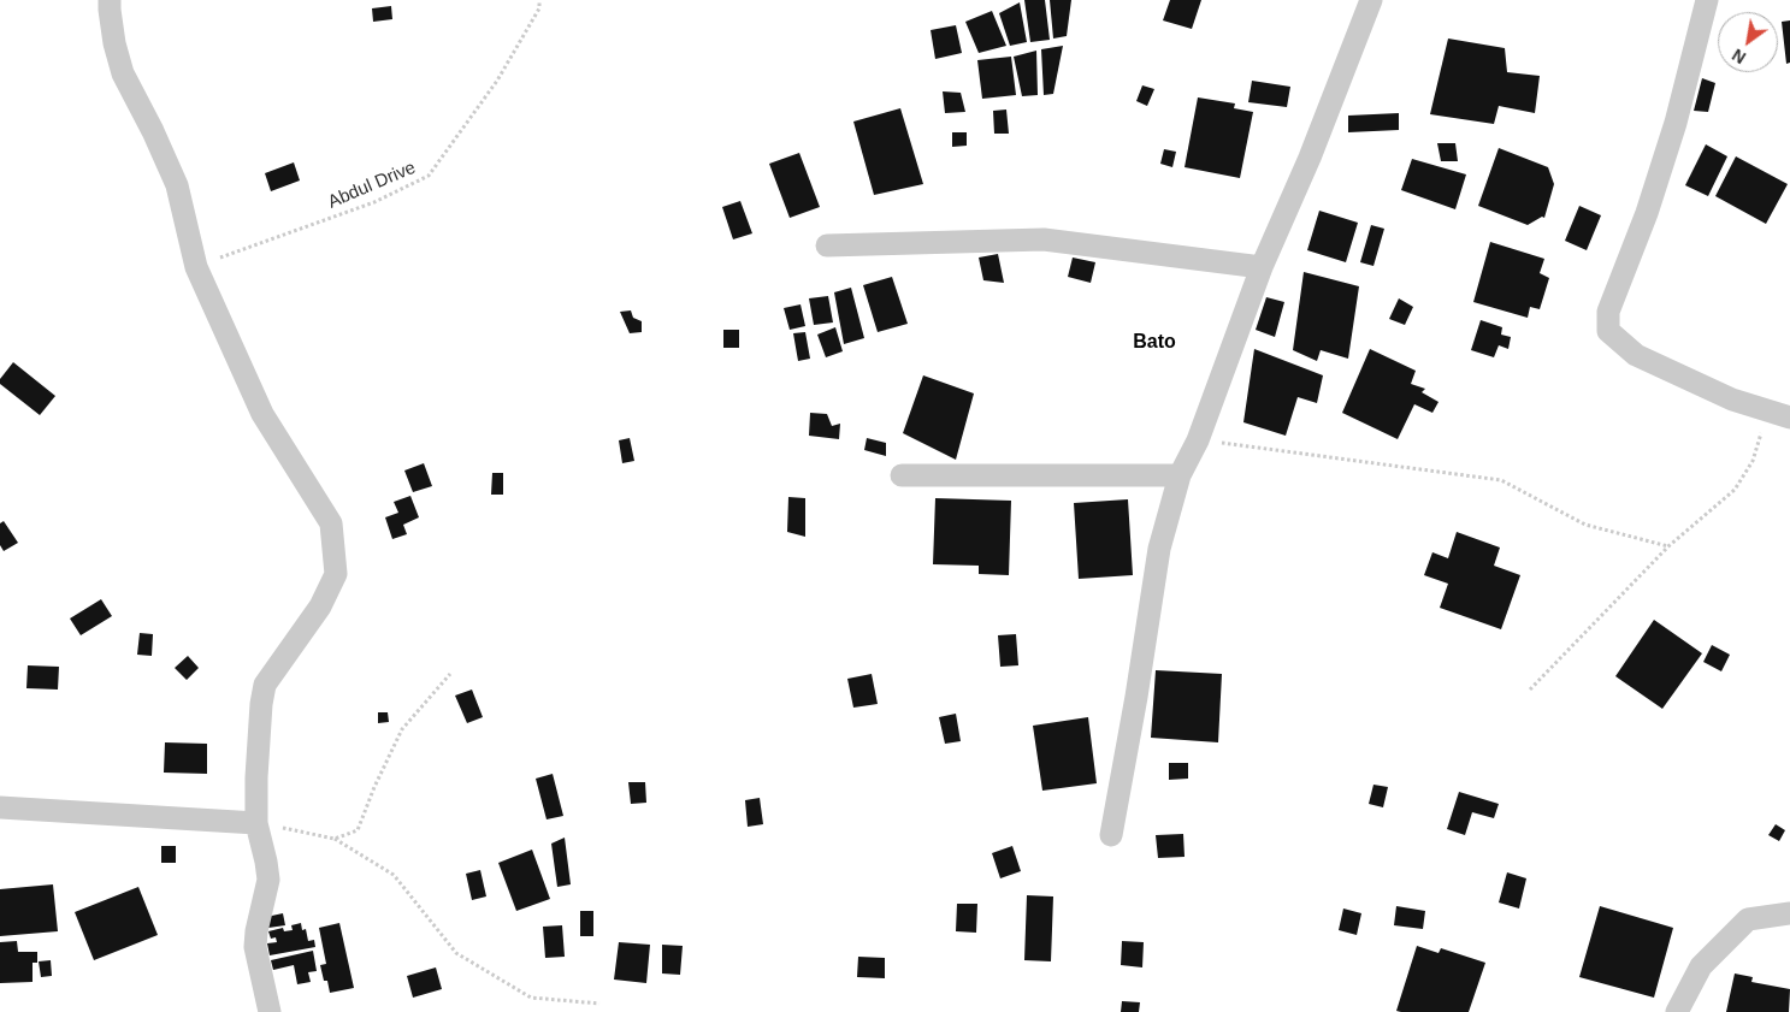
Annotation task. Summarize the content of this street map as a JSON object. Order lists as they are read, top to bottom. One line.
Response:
{"streets":{"path":["Abdul Drive"]},"districts":["Bato"],"north":"bottom left"}
